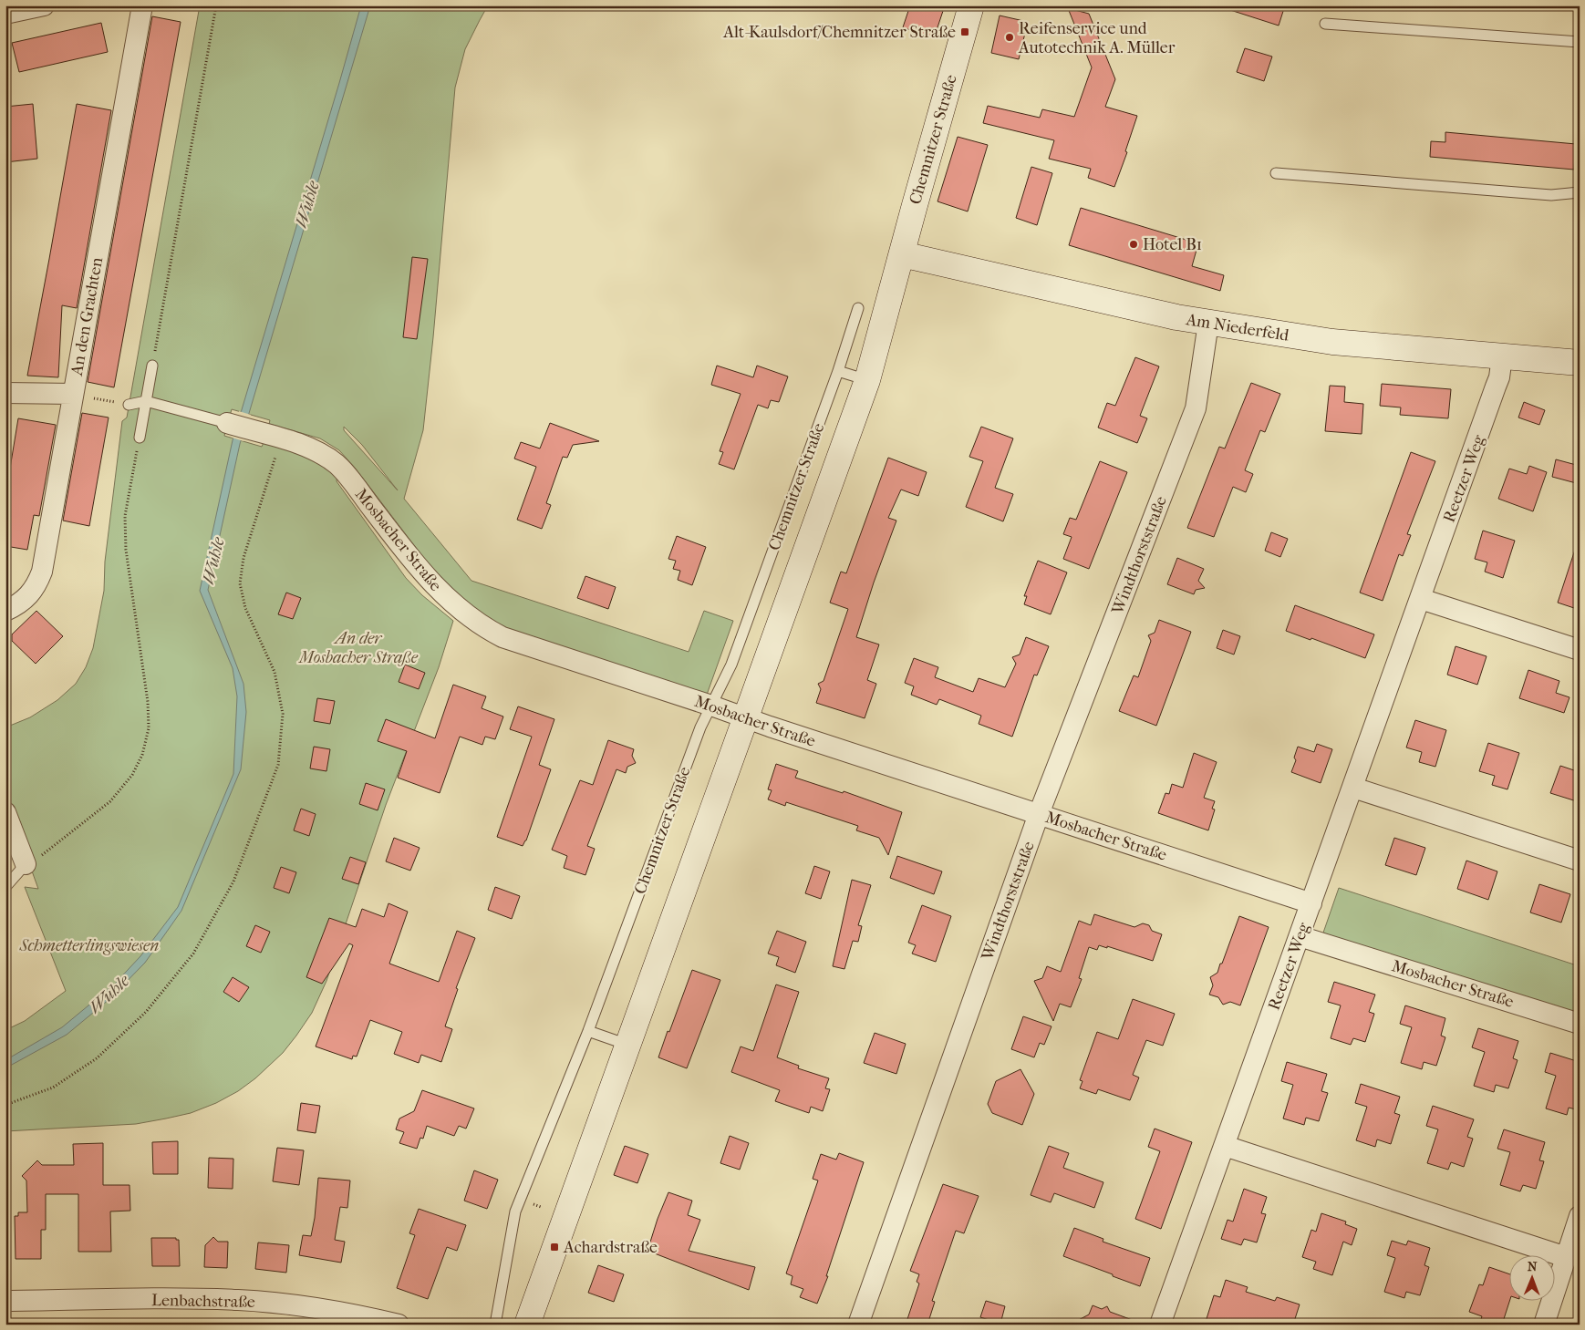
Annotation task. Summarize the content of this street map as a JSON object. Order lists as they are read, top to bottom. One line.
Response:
{"streets":{"main road":["Chemnitzer Straße","Am Niederfeld"],"street":["An den Grachten","Reetzer Weg","Mosbacher Straße","Windthorststraße","Lenbachstraße"]},"crossings":[["Chemnitzer Straße","Am Niederfeld"],["Chemnitzer Straße","Mosbacher Straße"],["Am Niederfeld","Reetzer Weg"],["Am Niederfeld","Windthorststraße"],["Reetzer Weg","Mosbacher Straße"],["Mosbacher Straße","Windthorststraße"]],"water":["Wuhle"],"parks":["An der Mosbacher Straße","Schmetterlingswiesen"],"places":{"transit":["Alt-Kaulsdorf/Chemnitzer Straße","Achardstraße"],"other":["Reifenservice und Autotechnik A. Müller","Hotel B1"]},"north":"top"}
